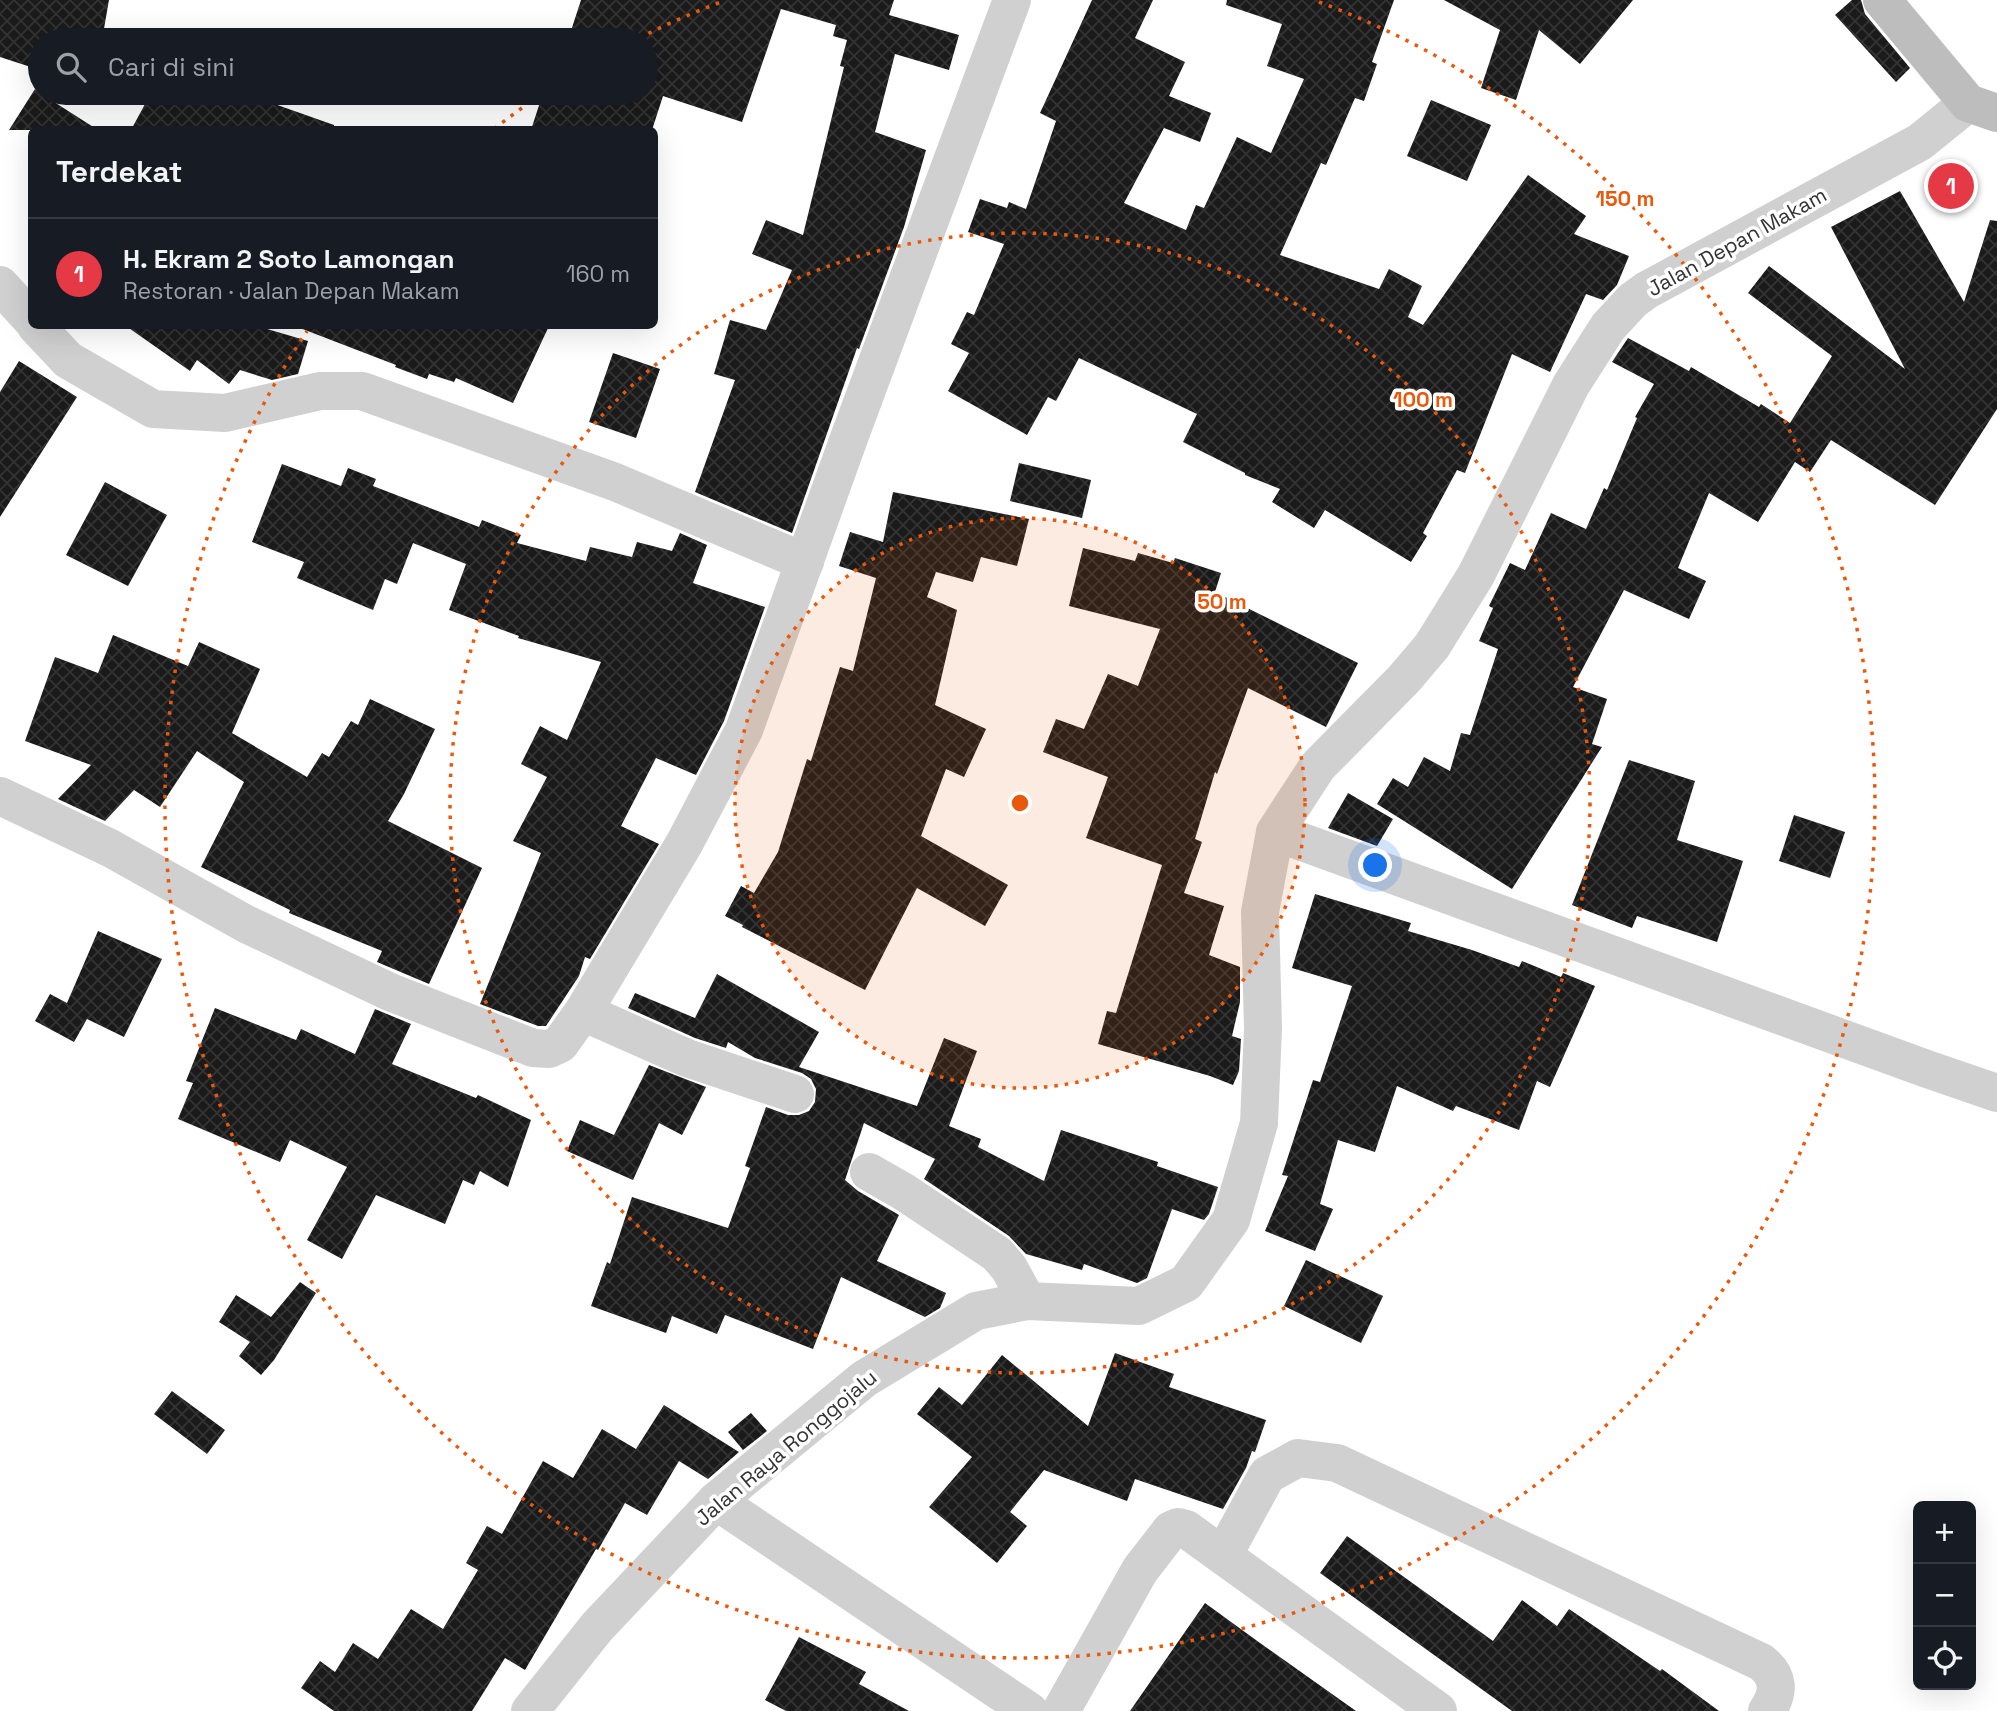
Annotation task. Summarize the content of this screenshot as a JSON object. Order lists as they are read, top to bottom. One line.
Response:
{"streets":{"street":["Jalan Depan Makam","Jalan Raya Ronggojalu"]},"crossings":[["Jalan Depan Makam","Jalan Raya Ronggojalu"]],"page":{"search":"Cari di sini","heading":"Terdekat","pins":"1","list":[{"mark":"1","name":"H. Ekram 2 Soto Lamongan","note":"Restoran · Jalan Depan Makam","value":"160 m"}],"map_buttons":["+","−"]},"rings":["150 m","100 m","50 m"]}
